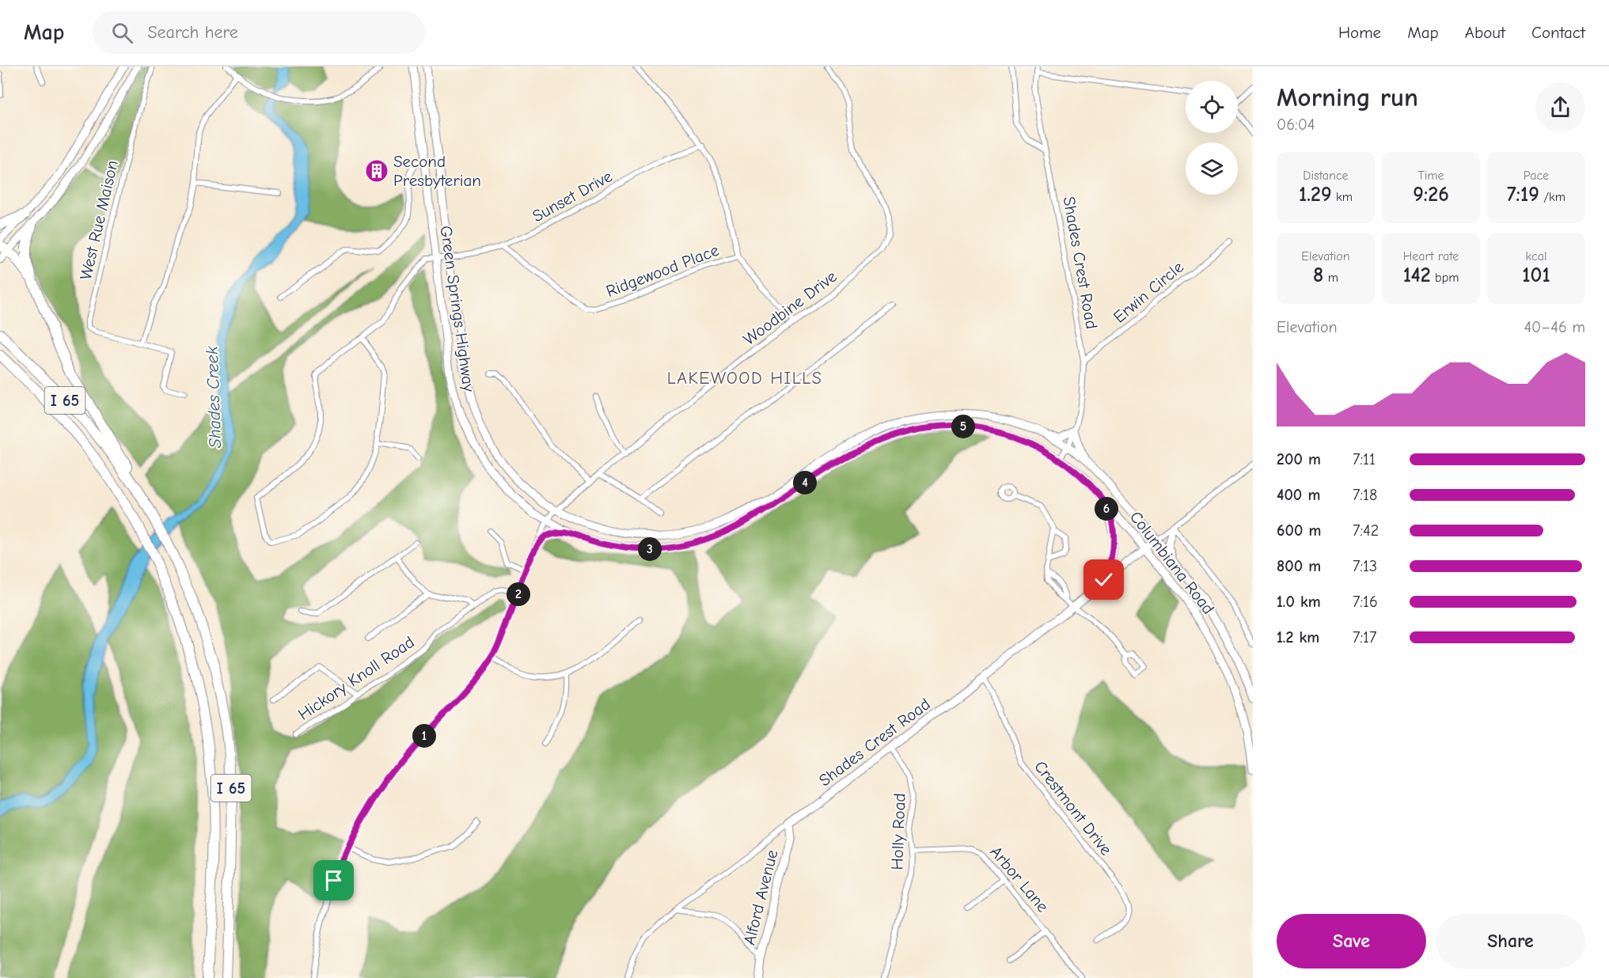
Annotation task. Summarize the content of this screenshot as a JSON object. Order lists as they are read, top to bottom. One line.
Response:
{"streets":{"highway":["I 65"],"main road":["Shades Crest Road","Green Springs Highway","Columbiana Road","Alford Avenue"],"street":["Sunset Drive","West Rue Maison","Ridgewood Place","Erwin Circle","Woodbine Drive","Hickory Knoll Road","Crestmont Drive","Holly Road","Arbor Lane"]},"crossings":[["Sunset Drive","Ridgewood Place"],["Sunset Drive","Green Springs Highway"],["Shades Crest Road","Erwin Circle"],["Shades Crest Road","Columbiana Road"],["Shades Crest Road","Crestmont Drive"],["Shades Crest Road","Holly Road"],["Shades Crest Road","Alford Avenue"],["Woodbine Drive","Green Springs Highway"],["Woodbine Drive","Columbiana Road"],["Woodbine Drive","Hickory Knoll Road"],["Green Springs Highway","Columbiana Road"],["Holly Road","Arbor Lane"]],"districts":["LAKEWOOD HILLS"],"water":["Shades Creek"],"places":{"building":["Second Presbyterian"]},"page":{"header":"Map","search":"Search here","nav":["Home","Map","About","Contact"],"heading":["Morning run","06:04"],"stats":[["Distance","1.29 km"],["Time","9:26"],["Pace","7:19 /km"],["Elevation","8 m"],["Heart rate","142 bpm"],["kcal","101"]],"chart":["Elevation","40–46 m"],"pins":["5","4","6","3","2","1"],"list":[{"name":"200 m","note":"7:11"},{"name":"400 m","note":"7:18"},{"name":"600 m","note":"7:42"},{"name":"800 m","note":"7:13"},{"name":"1.0 km","note":"7:16"},{"name":"1.2 km","note":"7:17"}],"buttons":["Save","Share"]}}
